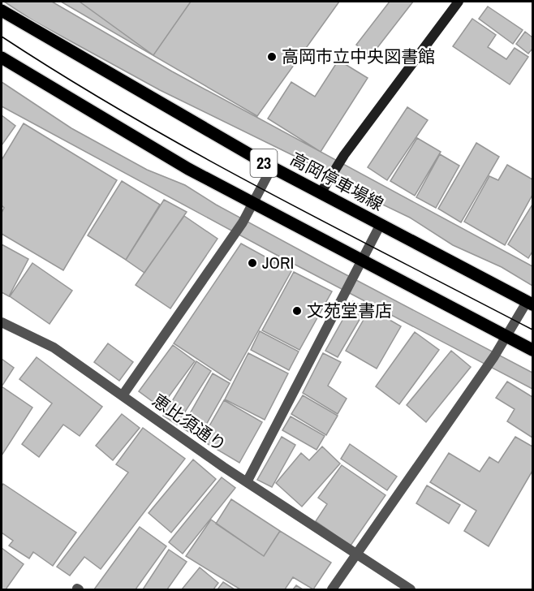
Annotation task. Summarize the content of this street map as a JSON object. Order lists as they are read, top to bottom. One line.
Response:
{"streets":{"main road":["23","高岡停車場線"],"street":["恵比須通り"]},"places":["高岡市立中央図書館","JORI","文苑堂書店"]}
